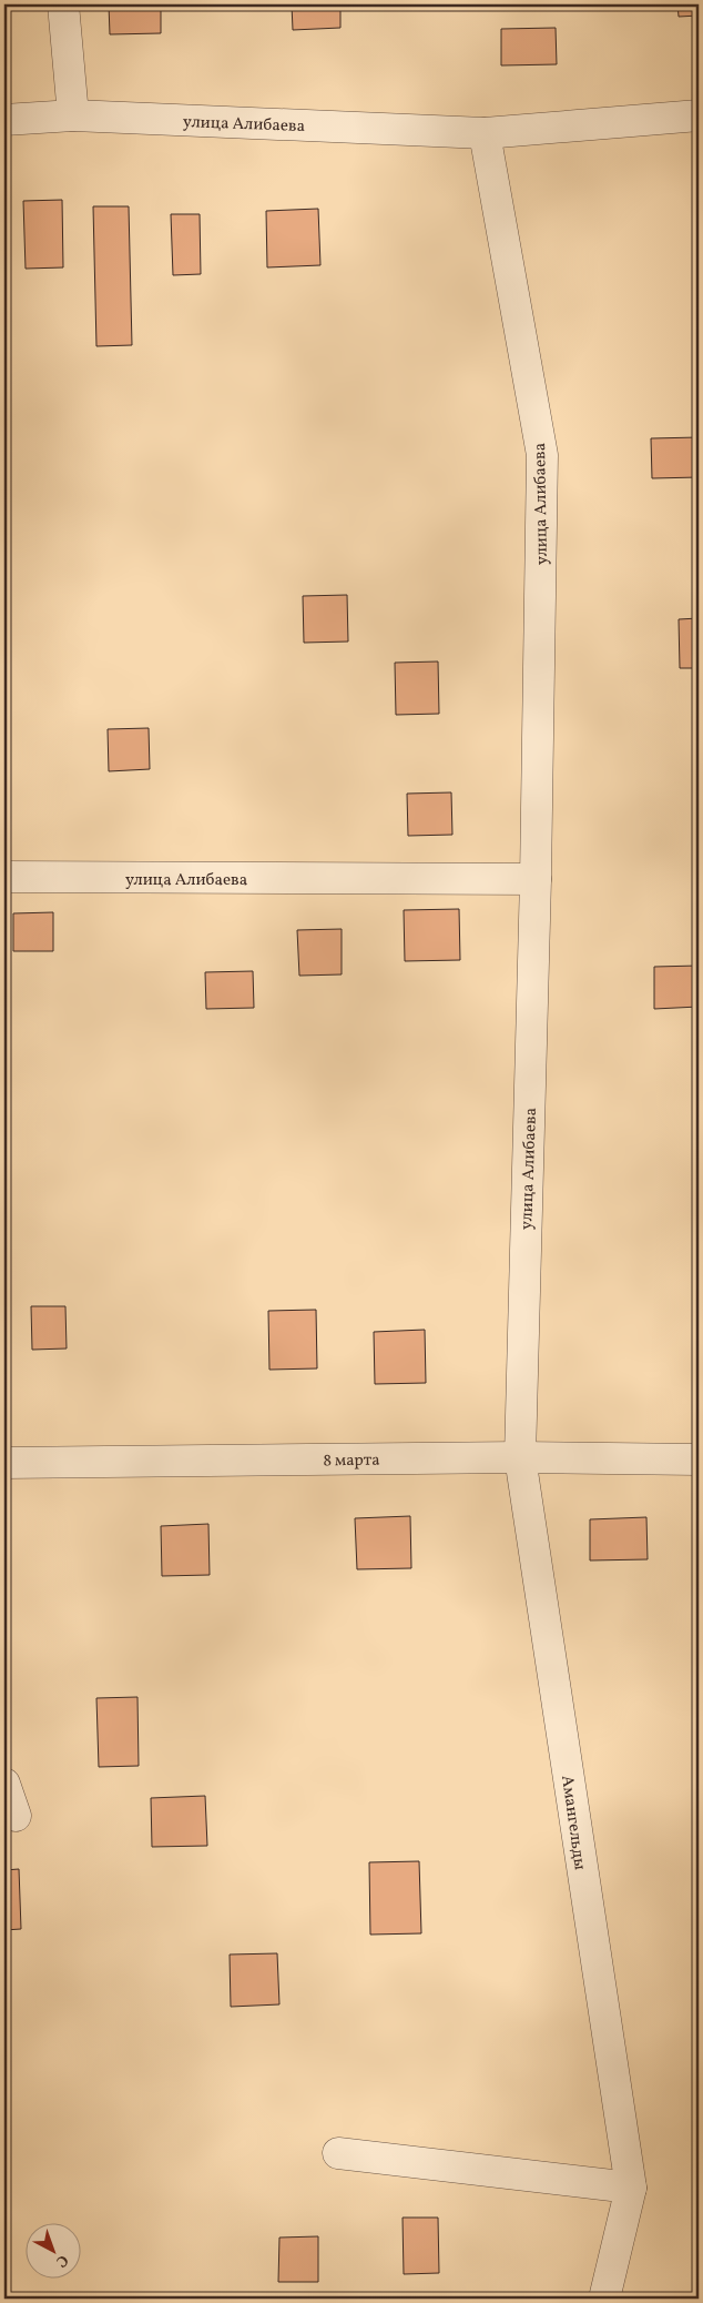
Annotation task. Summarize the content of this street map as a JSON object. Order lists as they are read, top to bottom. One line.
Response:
{"streets":{"street":["улица Алибаева","8 марта","Амангельды"]},"crossings":[["улица Алибаева","8 марта"],["улица Алибаева","Амангельды"],["8 марта","Амангельды"]],"north":"bottom right"}
